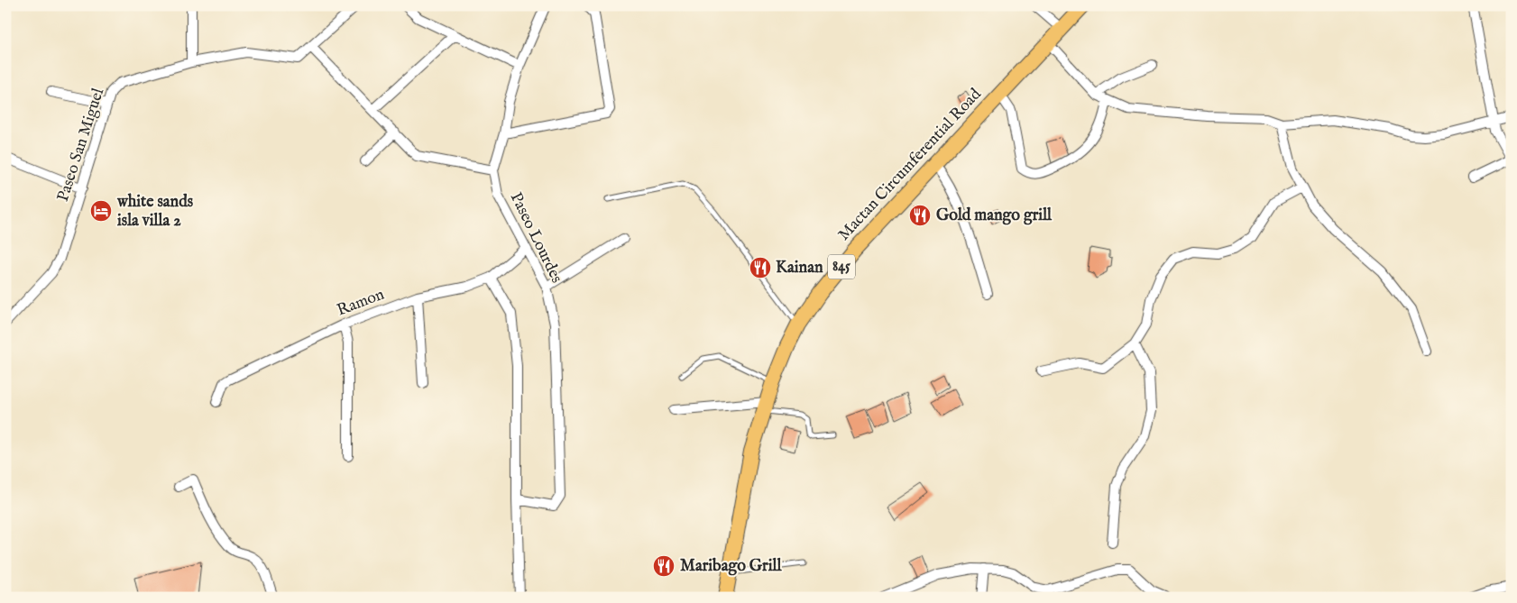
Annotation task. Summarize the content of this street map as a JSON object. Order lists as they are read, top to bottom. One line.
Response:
{"streets":{"main road":["Mactan Circumferential Road","845"],"street":["Paseo San Miguel","Paseo Lourdes","Ramon"]},"crossings":[["Paseo Lourdes","Ramon"]],"places":{"hotel":["white sands isla villa 2"],"restaurant":["Gold mango grill","Kainan","Maribago Grill"]}}
